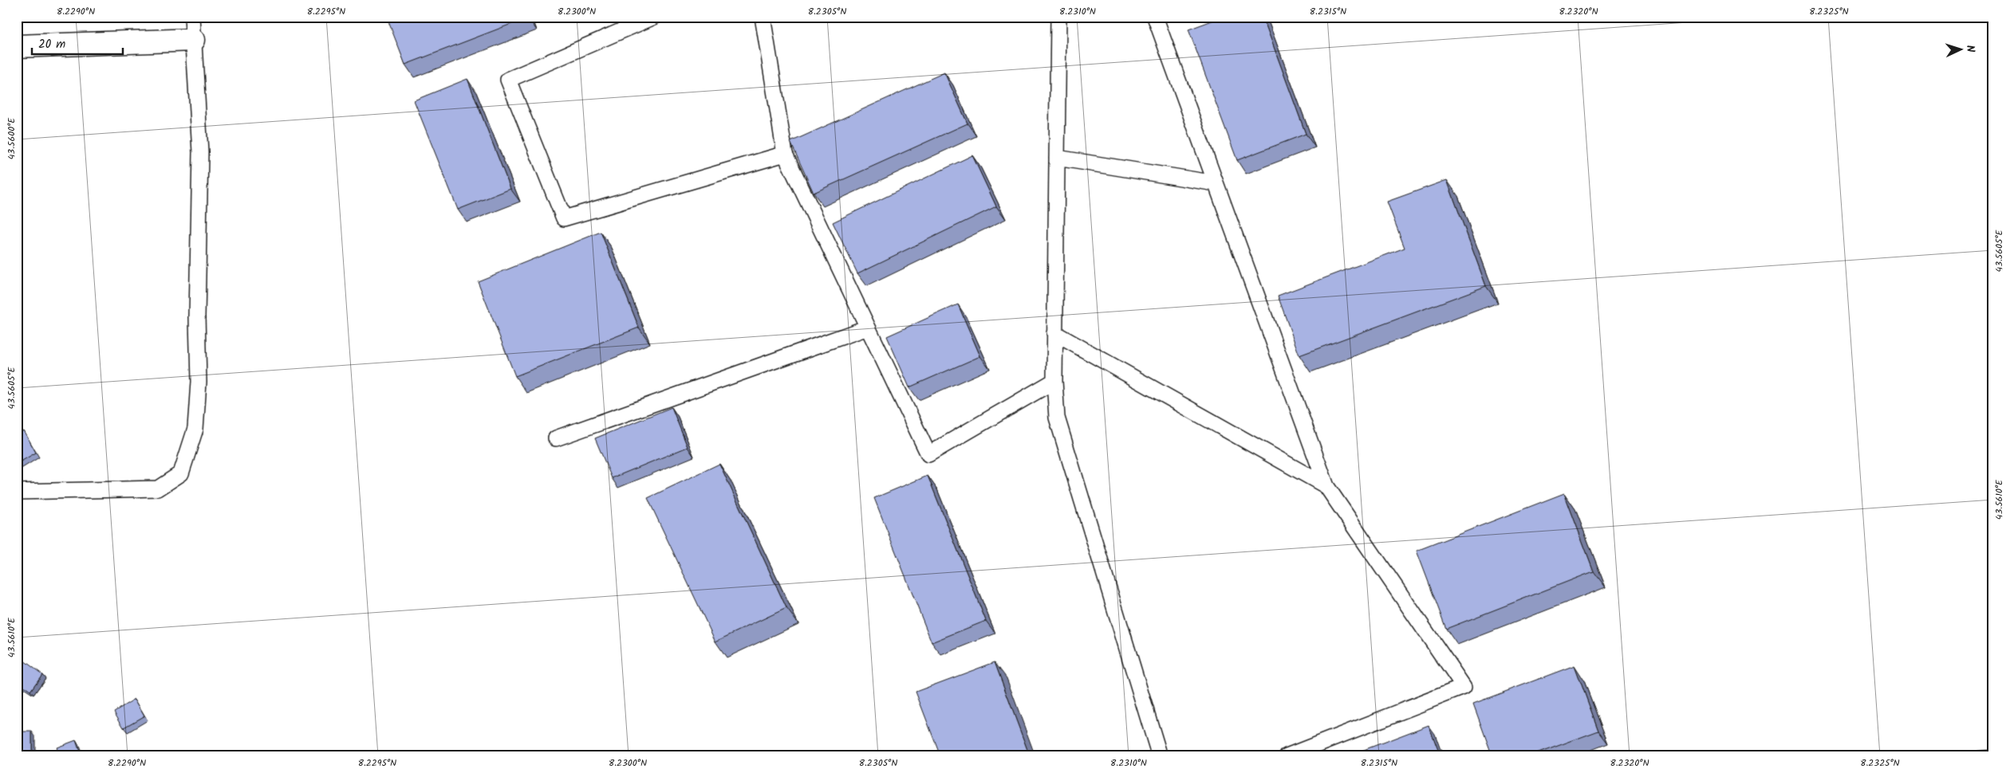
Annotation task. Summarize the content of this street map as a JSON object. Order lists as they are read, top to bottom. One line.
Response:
{"scale_bar":"20 m","north":"right","coordinates":["8.2290°N","8.2295°N","8.2300°N","8.2305°N","8.2310°N","8.2315°N","8.2320°N","8.2325°N","43.5600°E","43.5605°E","43.5610°E"]}
